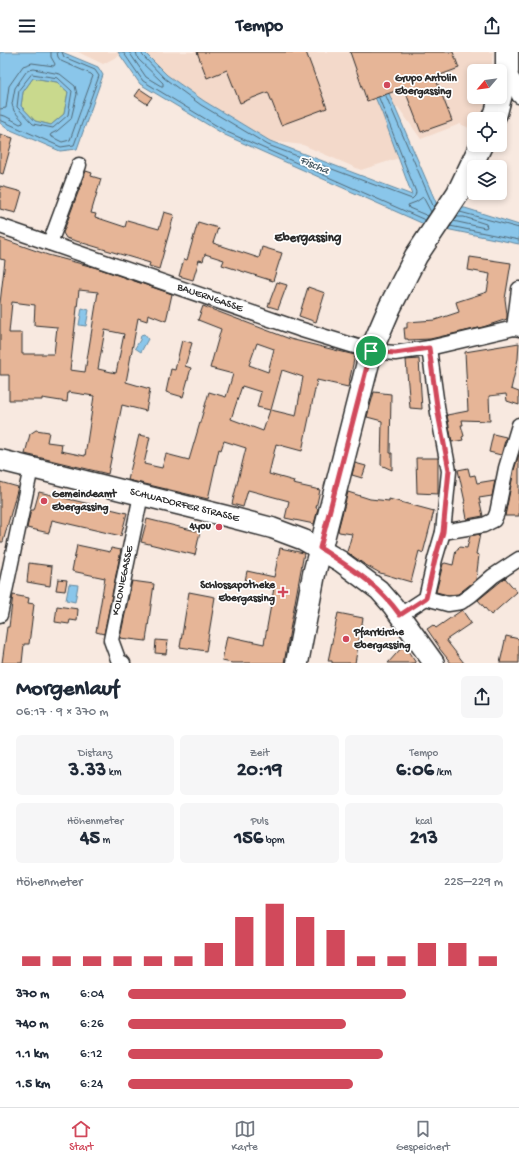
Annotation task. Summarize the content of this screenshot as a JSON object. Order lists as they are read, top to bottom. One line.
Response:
{"streets":{"main road":["SCHWADORFER STRASSE"],"street":["BAUERNGASSE","KOLONIEGASSE"]},"crossings":[["SCHWADORFER STRASSE","KOLONIEGASSE"]],"districts":["Ebergassing"],"water":["Fischa"],"places":{"other":["Grupo Antolin Ebergassing","Gemeindeamt Ebergassing","4you","Pfarrkirche Ebergassing"],"health":["Schlossapotheke Ebergassing"]},"north":"bottom left","page":{"header":"Tempo","heading":["Morgenlauf","06:17 · 9 × 370 m"],"stats":[["Distanz","3.33 km"],["Zeit","20:19"],["Tempo","6:06 /km"],["Höhenmeter","45 m"],["Puls","156 bpm"],["kcal","213"]],"chart":["Höhenmeter","225–229 m"],"list":[{"name":"370 m","note":"6:04"},{"name":"740 m","note":"6:26"},{"name":"1.1 km","note":"6:12"},{"name":"1.5 km","note":"6:24"}],"tabs":["Start","Karte","Gespeichert"]}}
